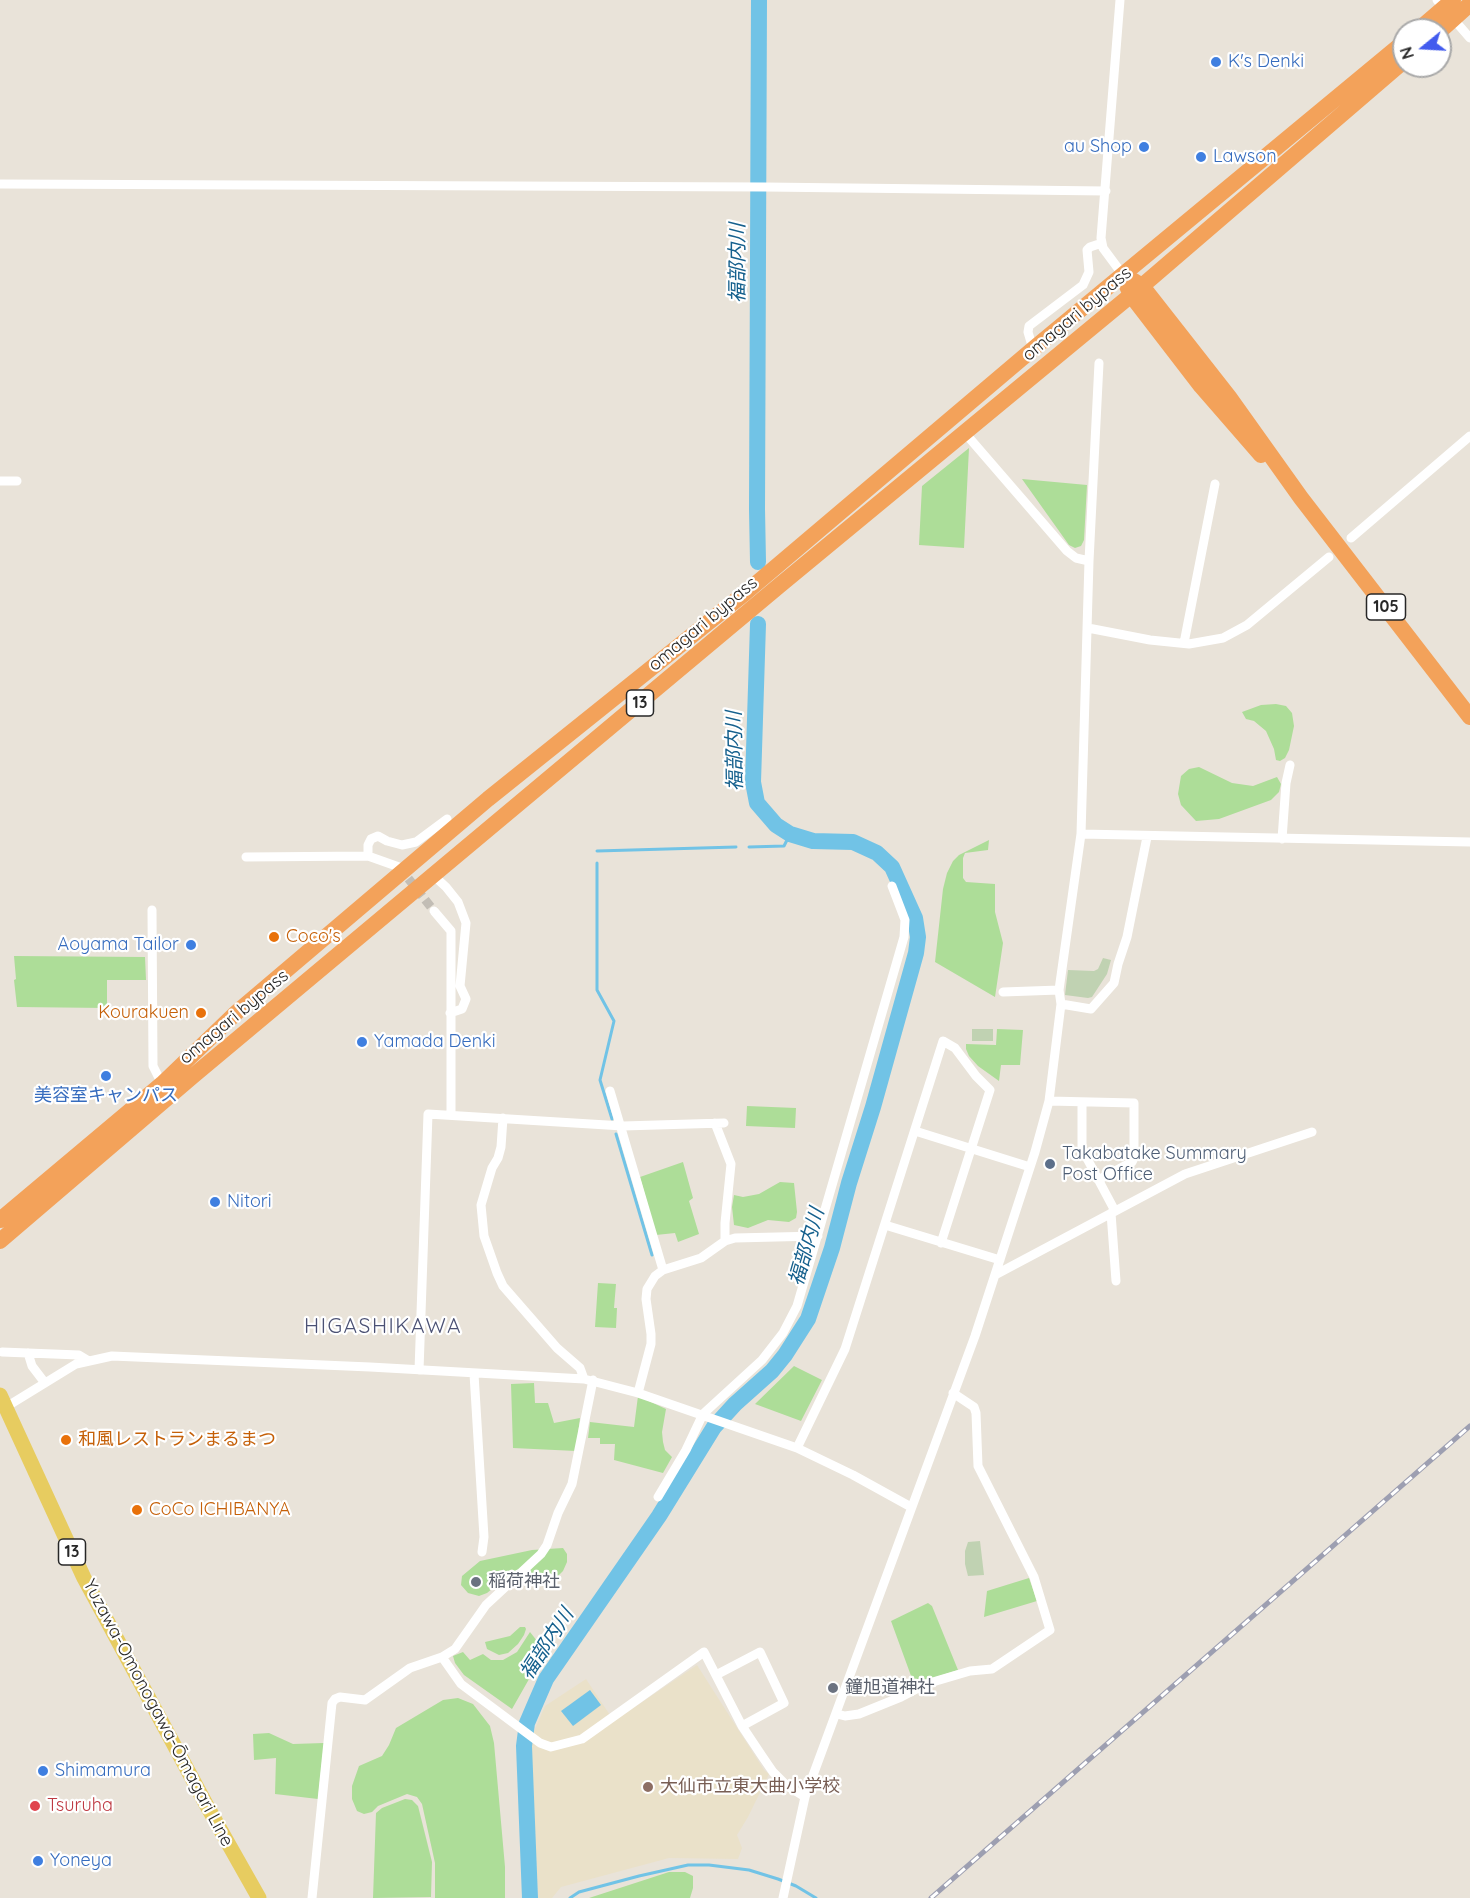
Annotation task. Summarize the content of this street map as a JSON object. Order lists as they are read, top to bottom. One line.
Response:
{"streets":{"highway":["omagari bypass","105","13"],"main road":["Yuzawa-Omonogawa-Ōmagari Line"]},"crossings":[["omagari bypass","105"]],"districts":["HIGASHIKAWA"],"water":["福部内川"],"places":["K's Denki","au Shop","Lawson","Coco's","Aoyama Tailor","Kourakuen","Yamada Denki","美容室キャンパス","Takabatake Summary Post Office","Nitori","和風レストランまるまつ","CoCo ICHIBANYA","稲荷神社","鐘旭道神社","Shimamura","大仙市立東大曲小学校","Tsuruha","Yoneya"],"north":"left"}
